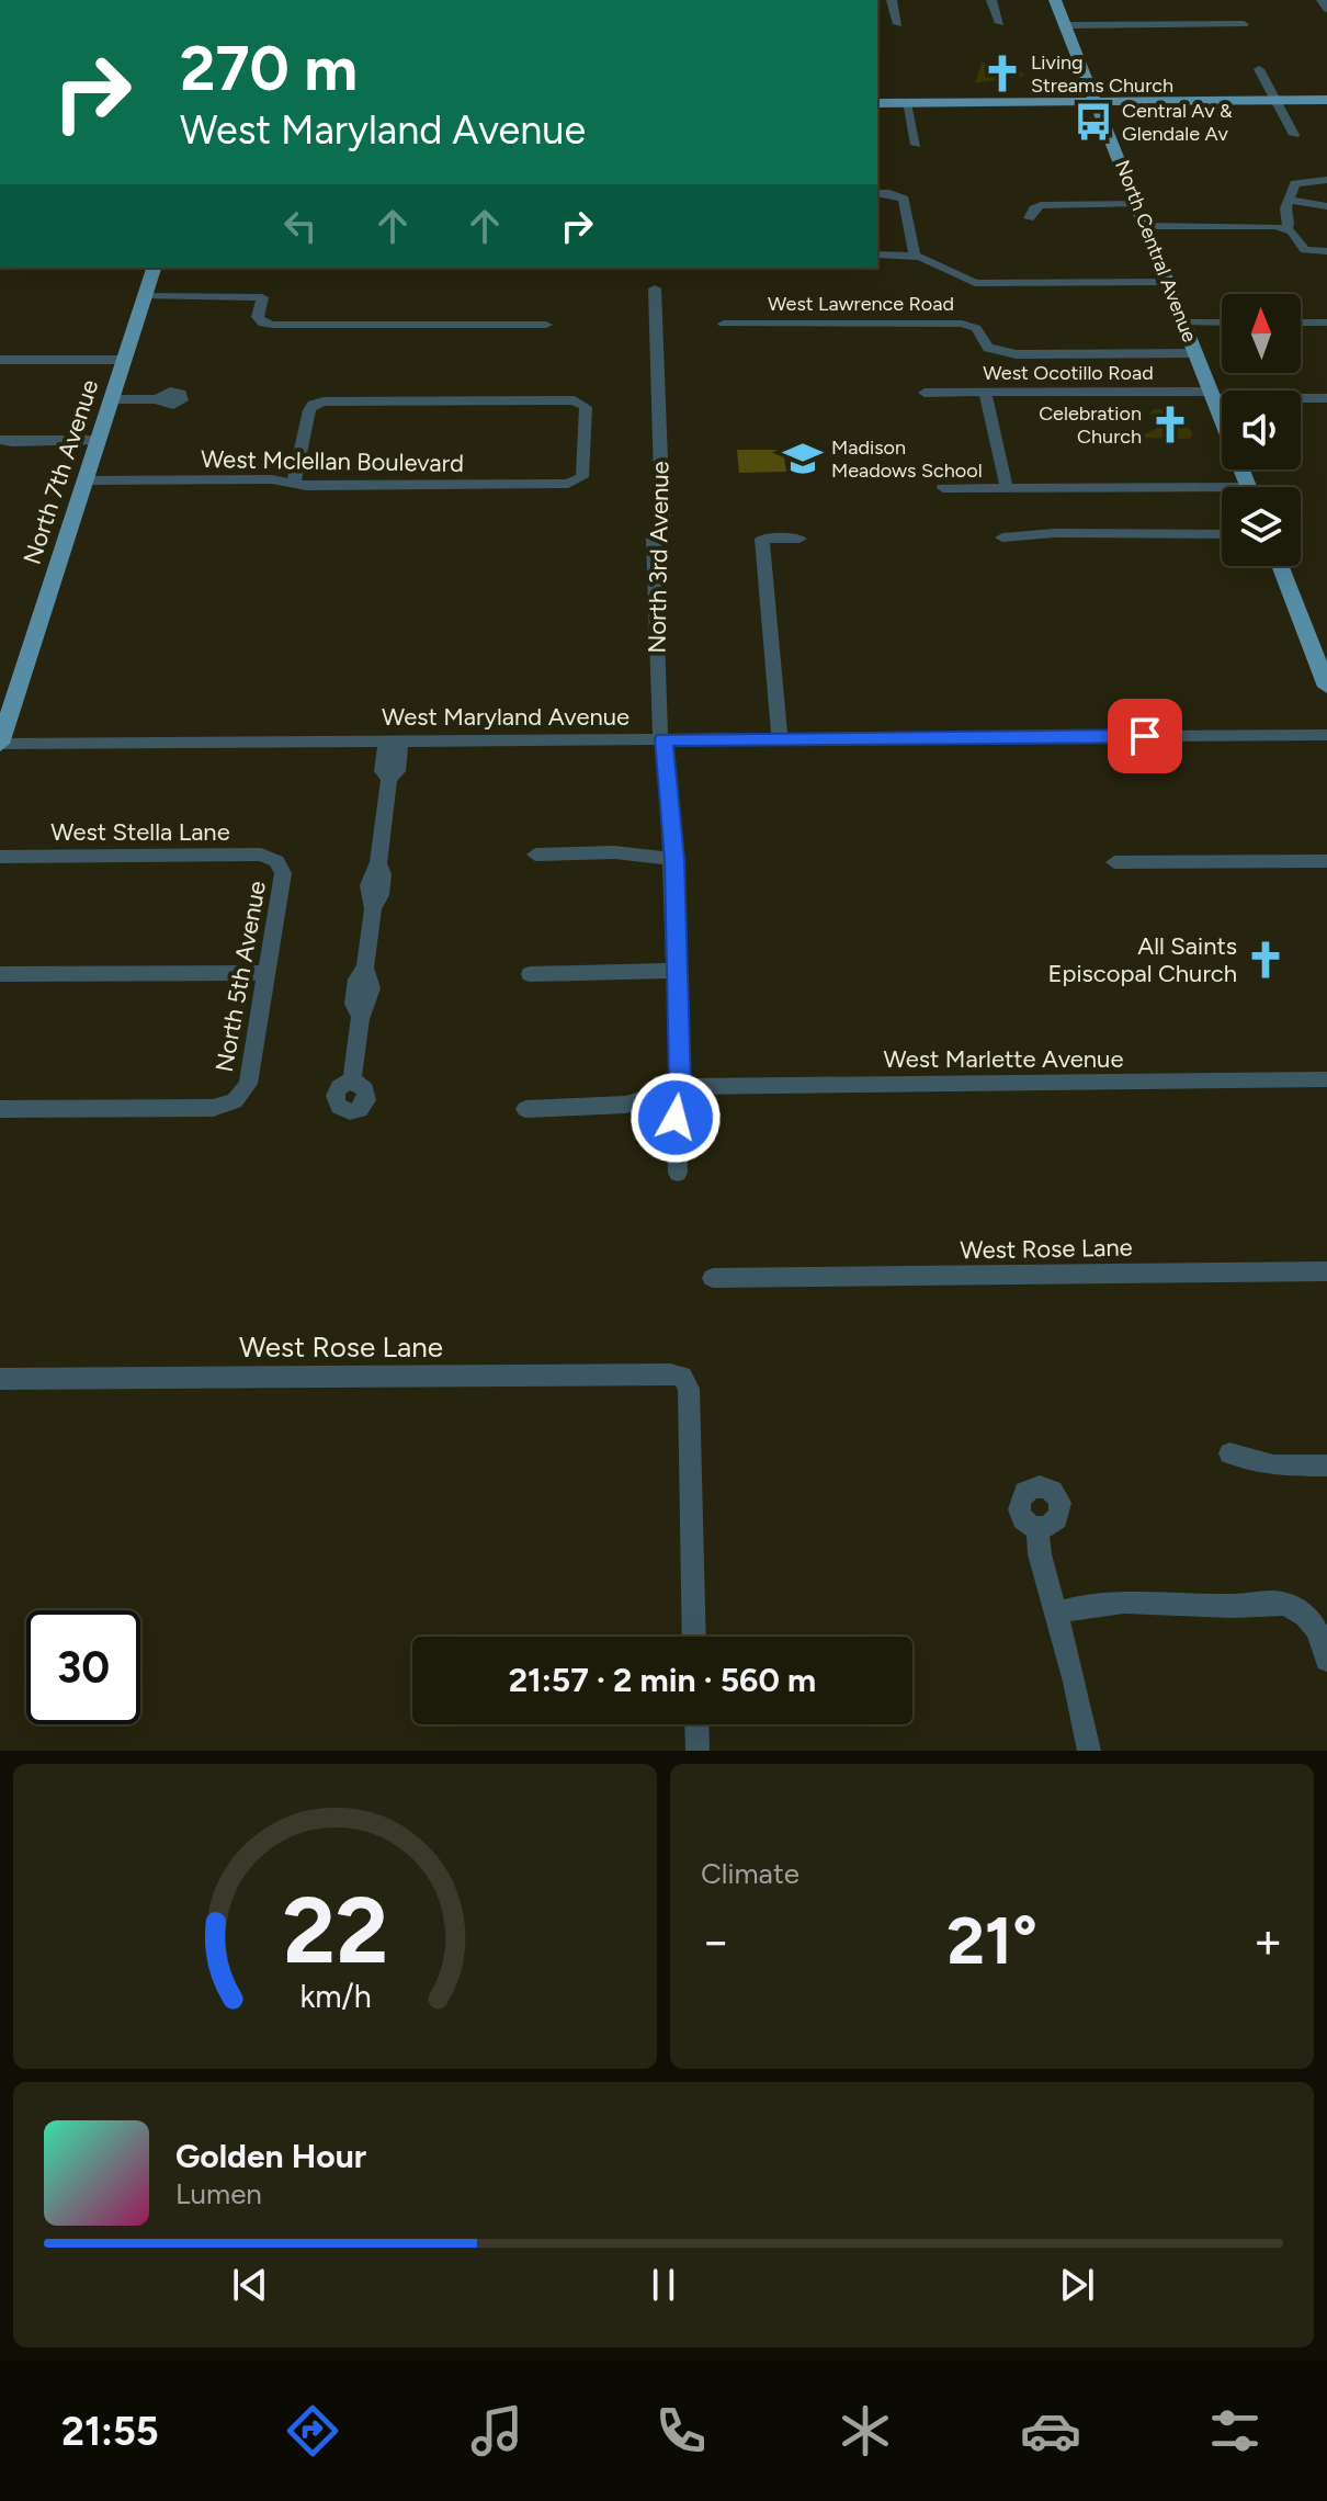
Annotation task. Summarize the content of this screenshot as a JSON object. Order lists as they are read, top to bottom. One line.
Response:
{"streets":{"main road":["North Central Avenue","North 7th Avenue"],"street":["West Lawrence Road","West Ocotillo Road","West Mclellan Boulevard","North 3rd Avenue","West Maryland Avenue","West Stella Lane","North 5th Avenue","West Marlette Avenue","West Rose Lane"]},"crossings":[["North Central Avenue","West Lawrence Road"],["North Central Avenue","West Ocotillo Road"],["West Mclellan Boulevard","North 7th Avenue"],["North 7th Avenue","West Maryland Avenue"],["North 3rd Avenue","West Maryland Avenue"],["North 3rd Avenue","West Marlette Avenue"],["West Stella Lane","North 5th Avenue"]],"places":{"church":["Living Streams Church","Celebration Church","All Saints Episcopal Church"],"bus stop":["Central Av & Glendale Av"],"school or university":["Madison Meadows School"]},"north":"top","page":{"turn":["270 m","West Maryland Avenue"],"limit":"30","trip":"21:57 · 2 min · 560 m","tile":"Climate","heat":["−","21°","+"],"song":["Golden Hour","Lumen"],"tabs":"21:55","gauge":["22","km/h"]}}
